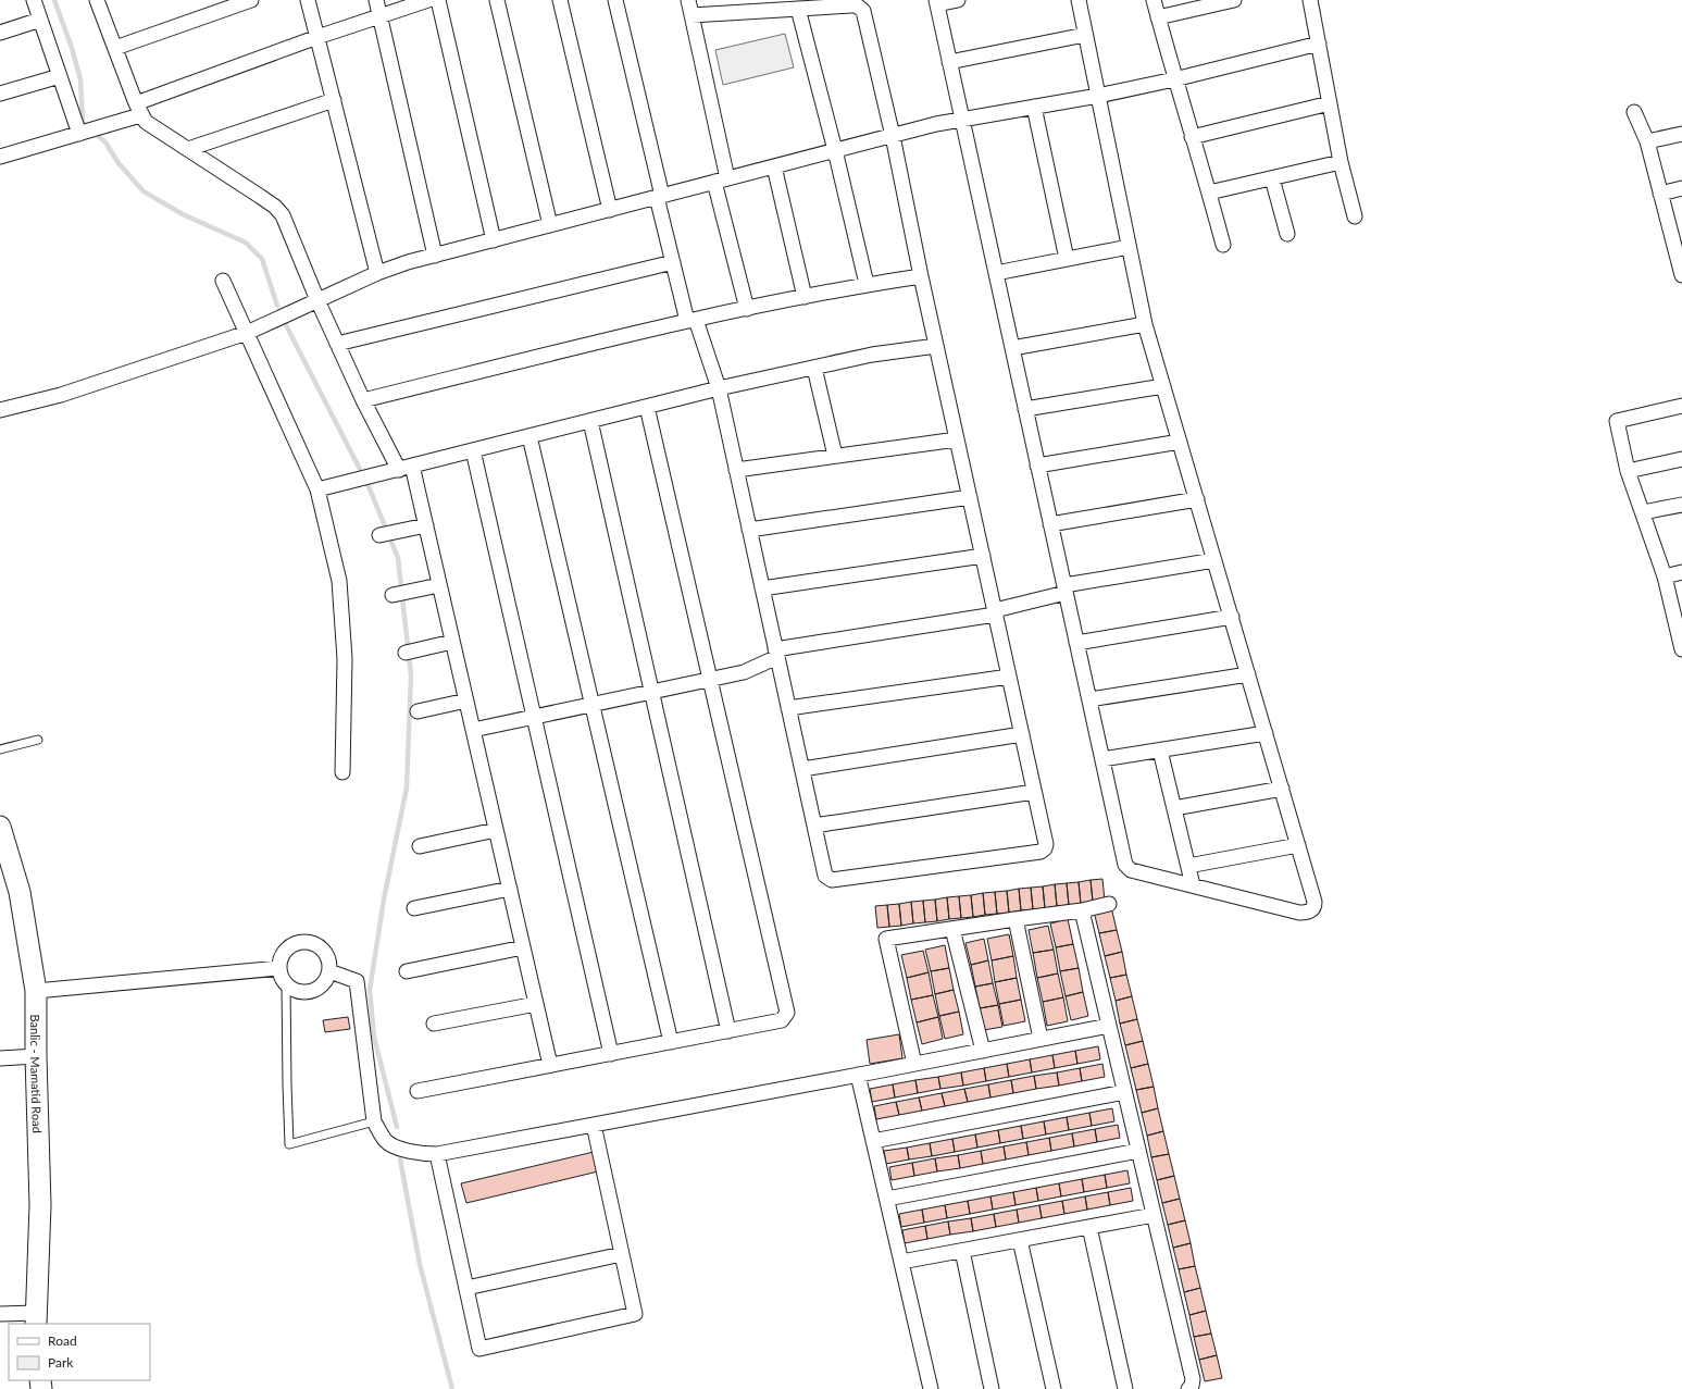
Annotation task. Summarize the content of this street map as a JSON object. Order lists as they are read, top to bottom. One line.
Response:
{"streets":{"main road":["Banlic - Mamatid Road"]},"legend":["Road","Park"]}
